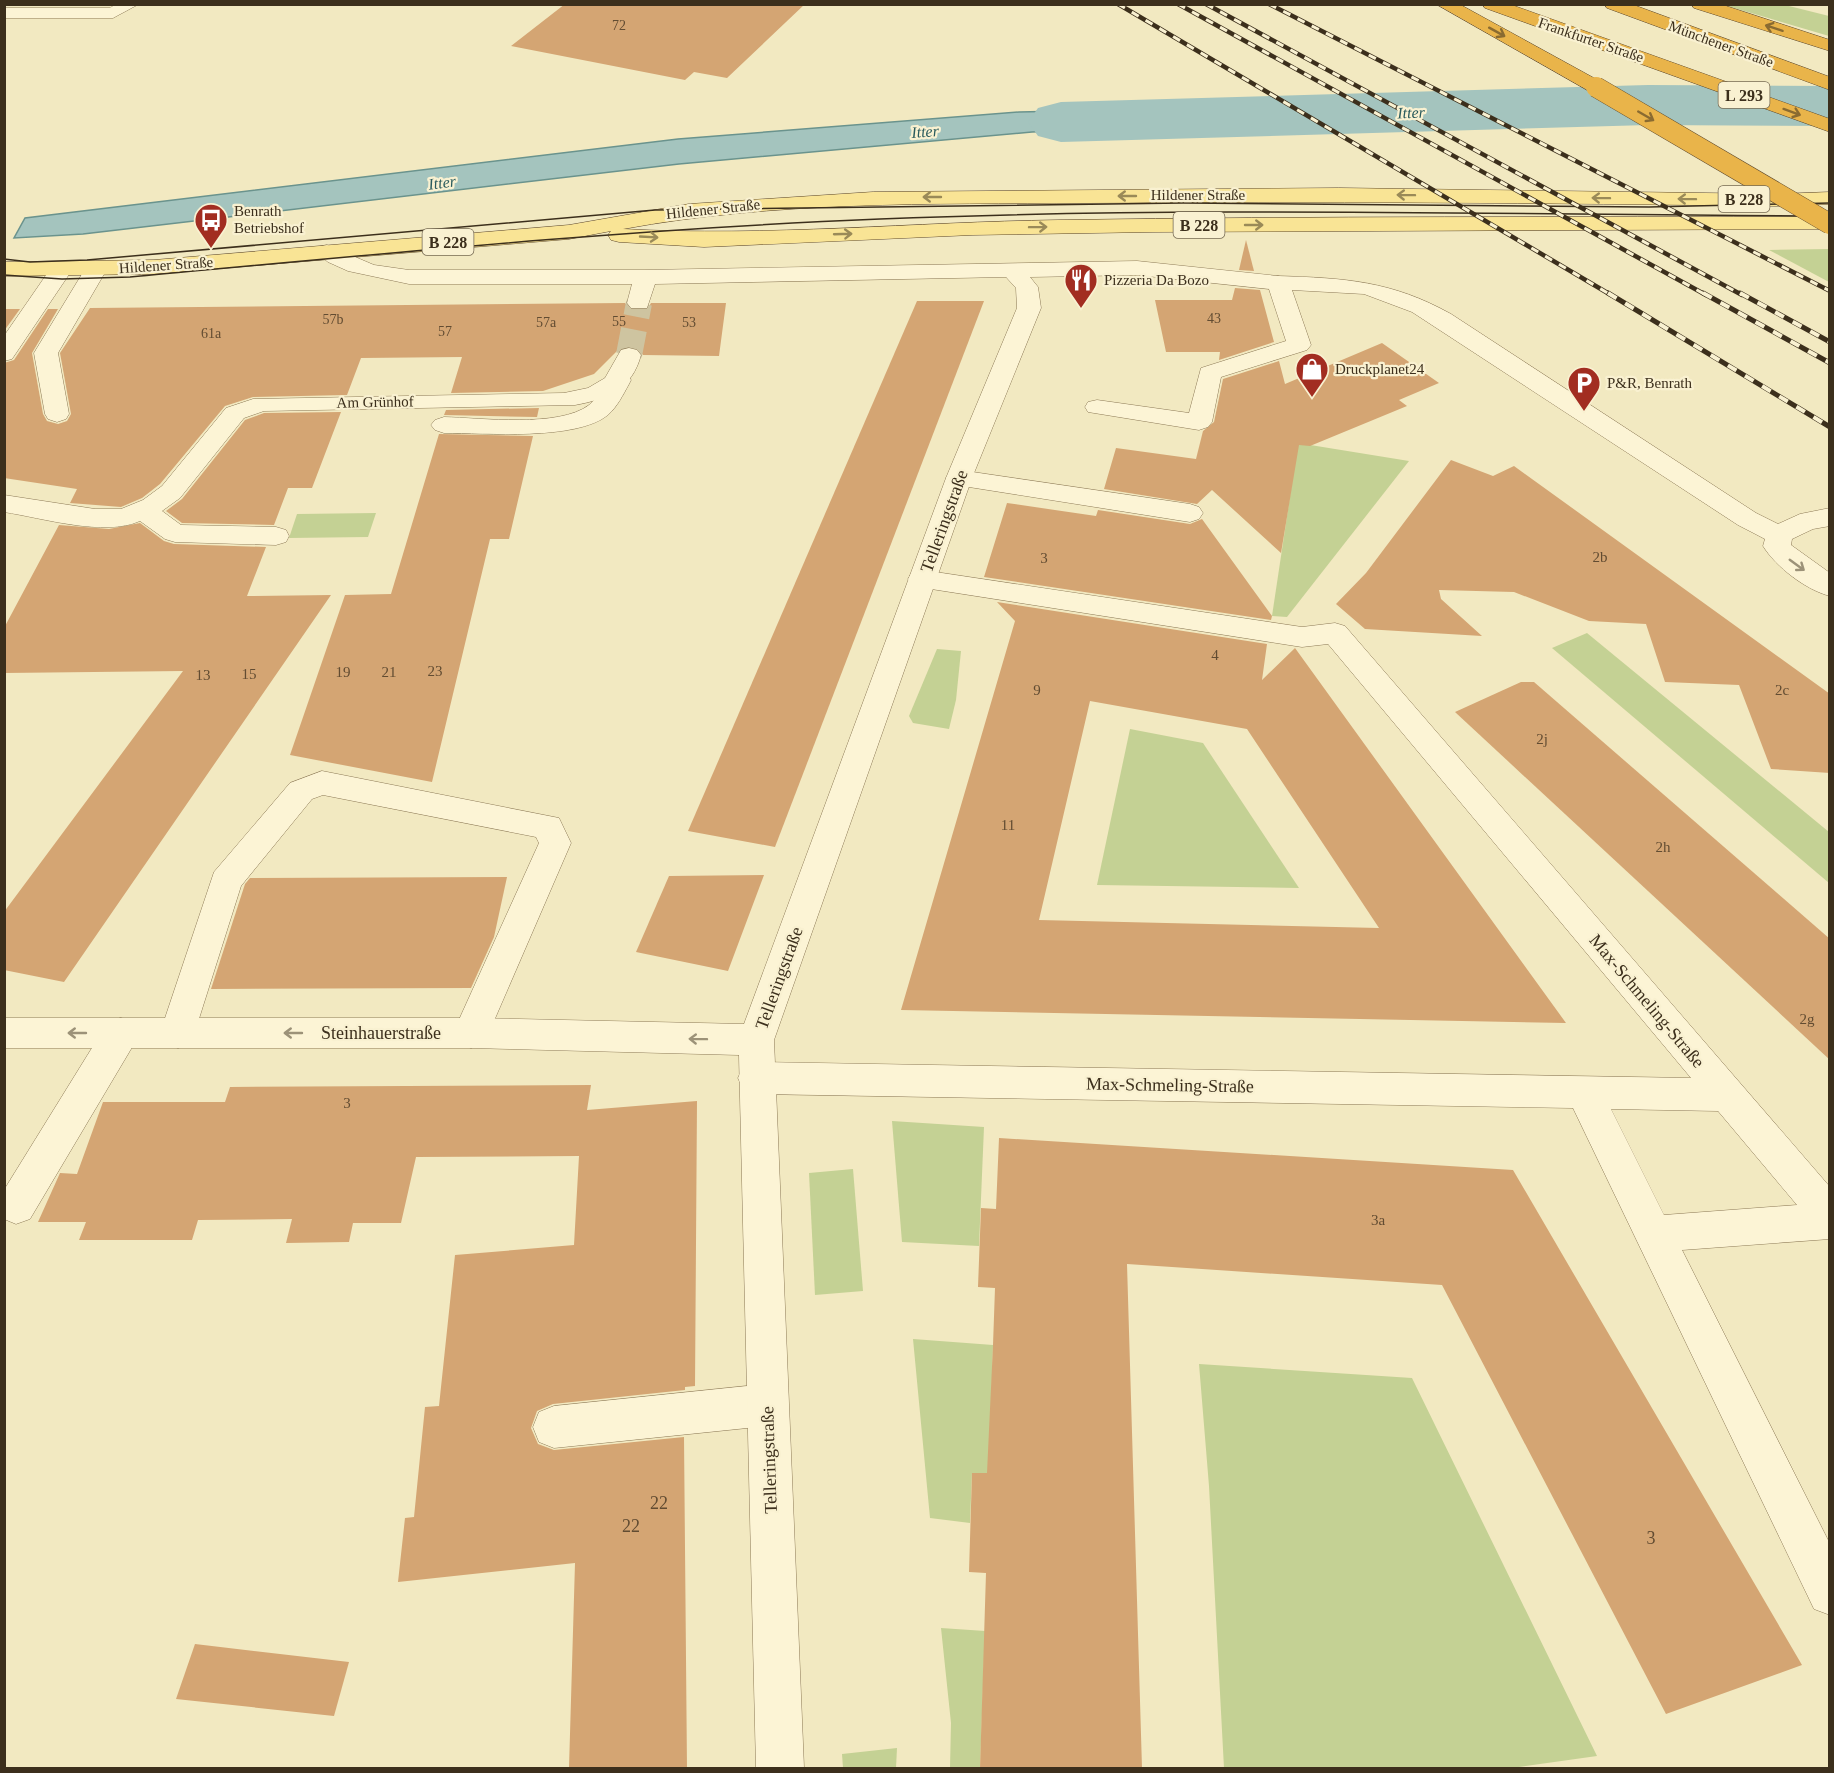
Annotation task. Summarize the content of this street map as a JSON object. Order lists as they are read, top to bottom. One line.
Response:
{"streets":{"highway":["Frankfurter Straße","Münchener Straße","L 293"],"main road":["Hildener Straße","B 228"],"street":["Am Grünhof","Telleringstraße","Max-Schmeling-Straße","Steinhauerstraße"]},"crossings":[["Hildener Straße","Telleringstraße"],["Telleringstraße","Max-Schmeling-Straße"],["Telleringstraße","Steinhauerstraße"],["Max-Schmeling-Straße","Steinhauerstraße"]],"one_way":["Steinhauerstraße"],"water":["Itter"],"places":{"bus stop":["Benrath Betriebshof"],"restaurant":["Pizzeria Da Bozo"],"shop":["Druckplanet24"],"parking":["P&R, Benrath"]},"house_numbers":["72","43","57b","55","57a","53","57","61a","2b","3","4","23","19","21","15","13","9","2c","2j","11","2h","2g","3","3a","22","22","3"]}
